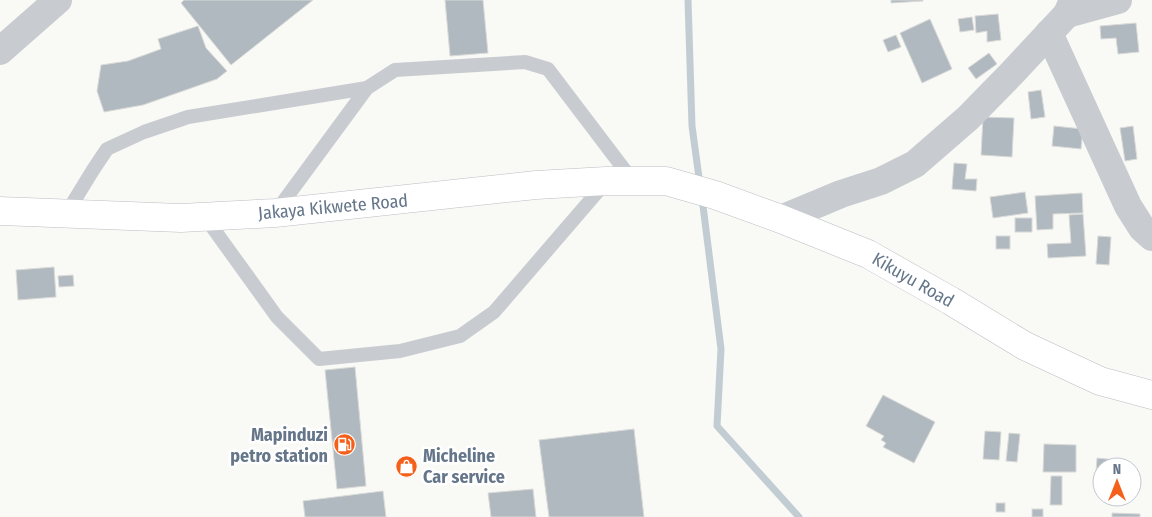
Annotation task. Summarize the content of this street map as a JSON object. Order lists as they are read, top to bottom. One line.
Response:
{"streets":{"main road":["Jakaya Kikwete Road","Kikuyu Road"]},"crossings":[["Jakaya Kikwete Road","Kikuyu Road"]],"places":{"fuel station":["Mapinduzi petro station"],"shop":["Micheline Car service"]},"north":"top"}
